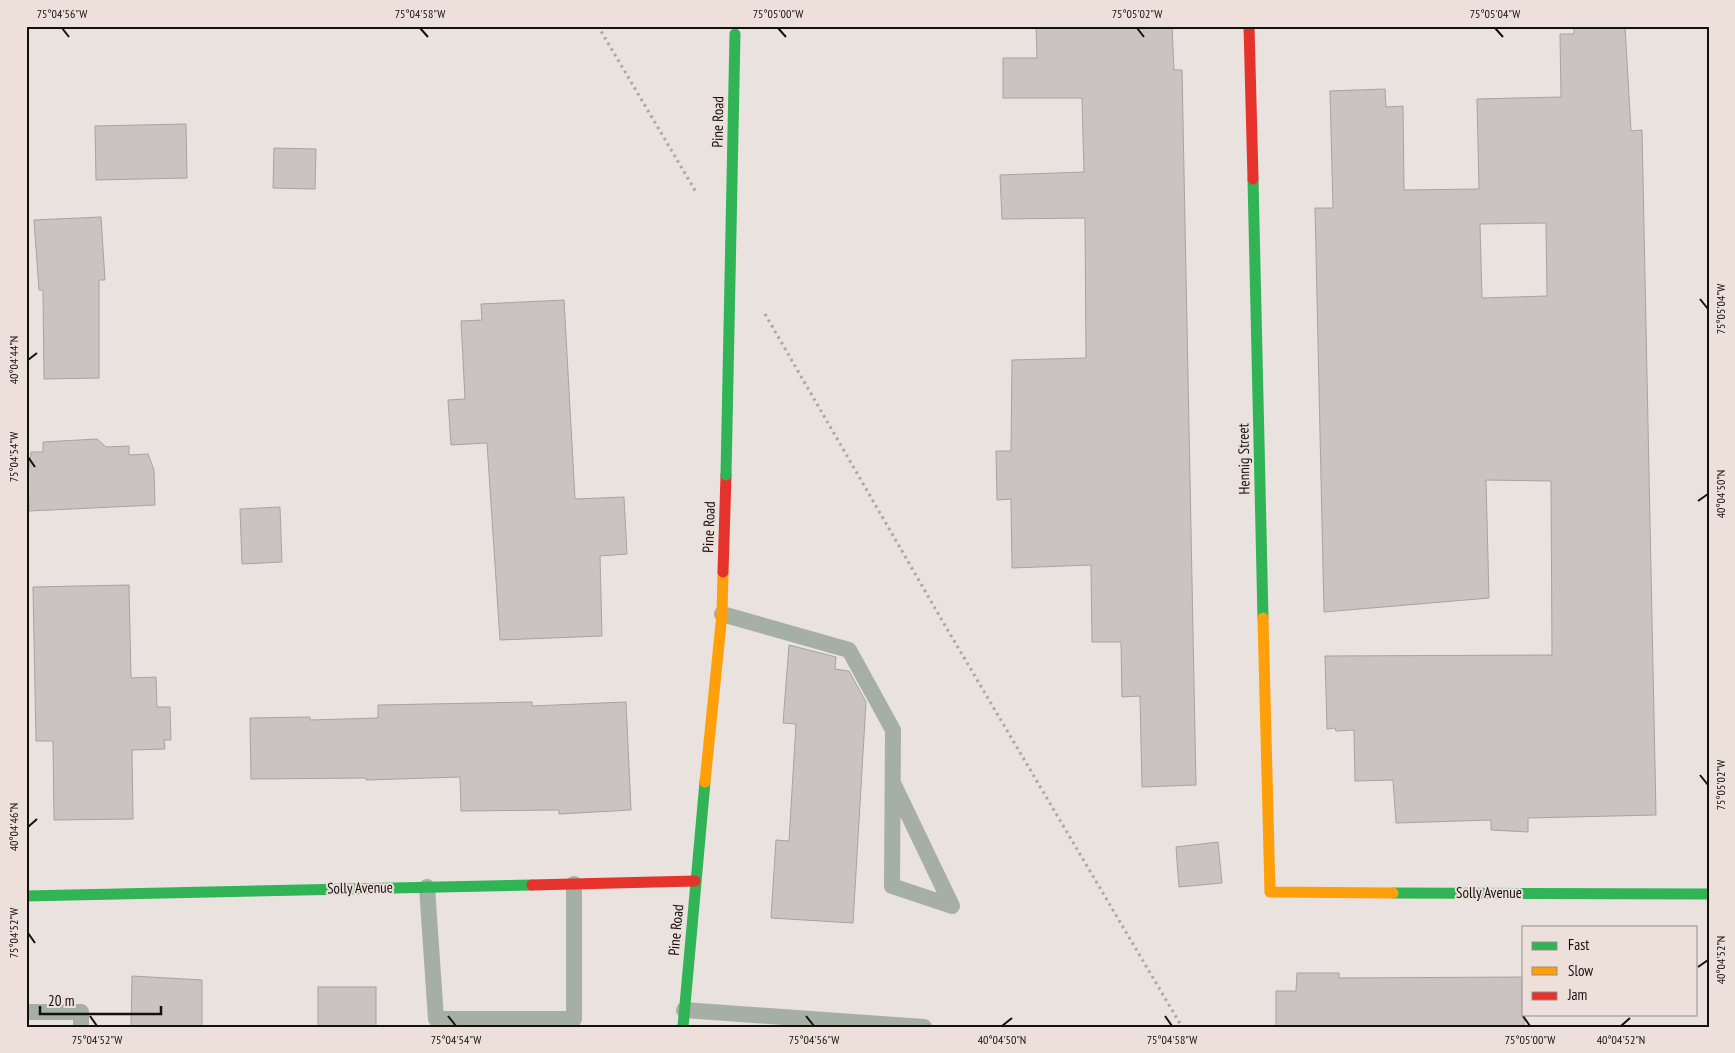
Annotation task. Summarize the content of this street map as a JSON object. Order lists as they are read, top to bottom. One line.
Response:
{"streets":{"street":["Pine Road","Hennig Street","Solly Avenue"]},"crossings":[["Pine Road","Solly Avenue"],["Hennig Street","Solly Avenue"]],"legend":["Fast","Slow","Jam"],"scale_bar":"20 m","coordinates":["75°04'56\"W","75°04'58\"W","75°05'00\"W","75°05'02\"W","75°05'04\"W","40°04'44\"N","75°04'54\"W","40°04'50\"N","40°04'46\"N","75°04'52\"W","40°04'52\"N"]}
